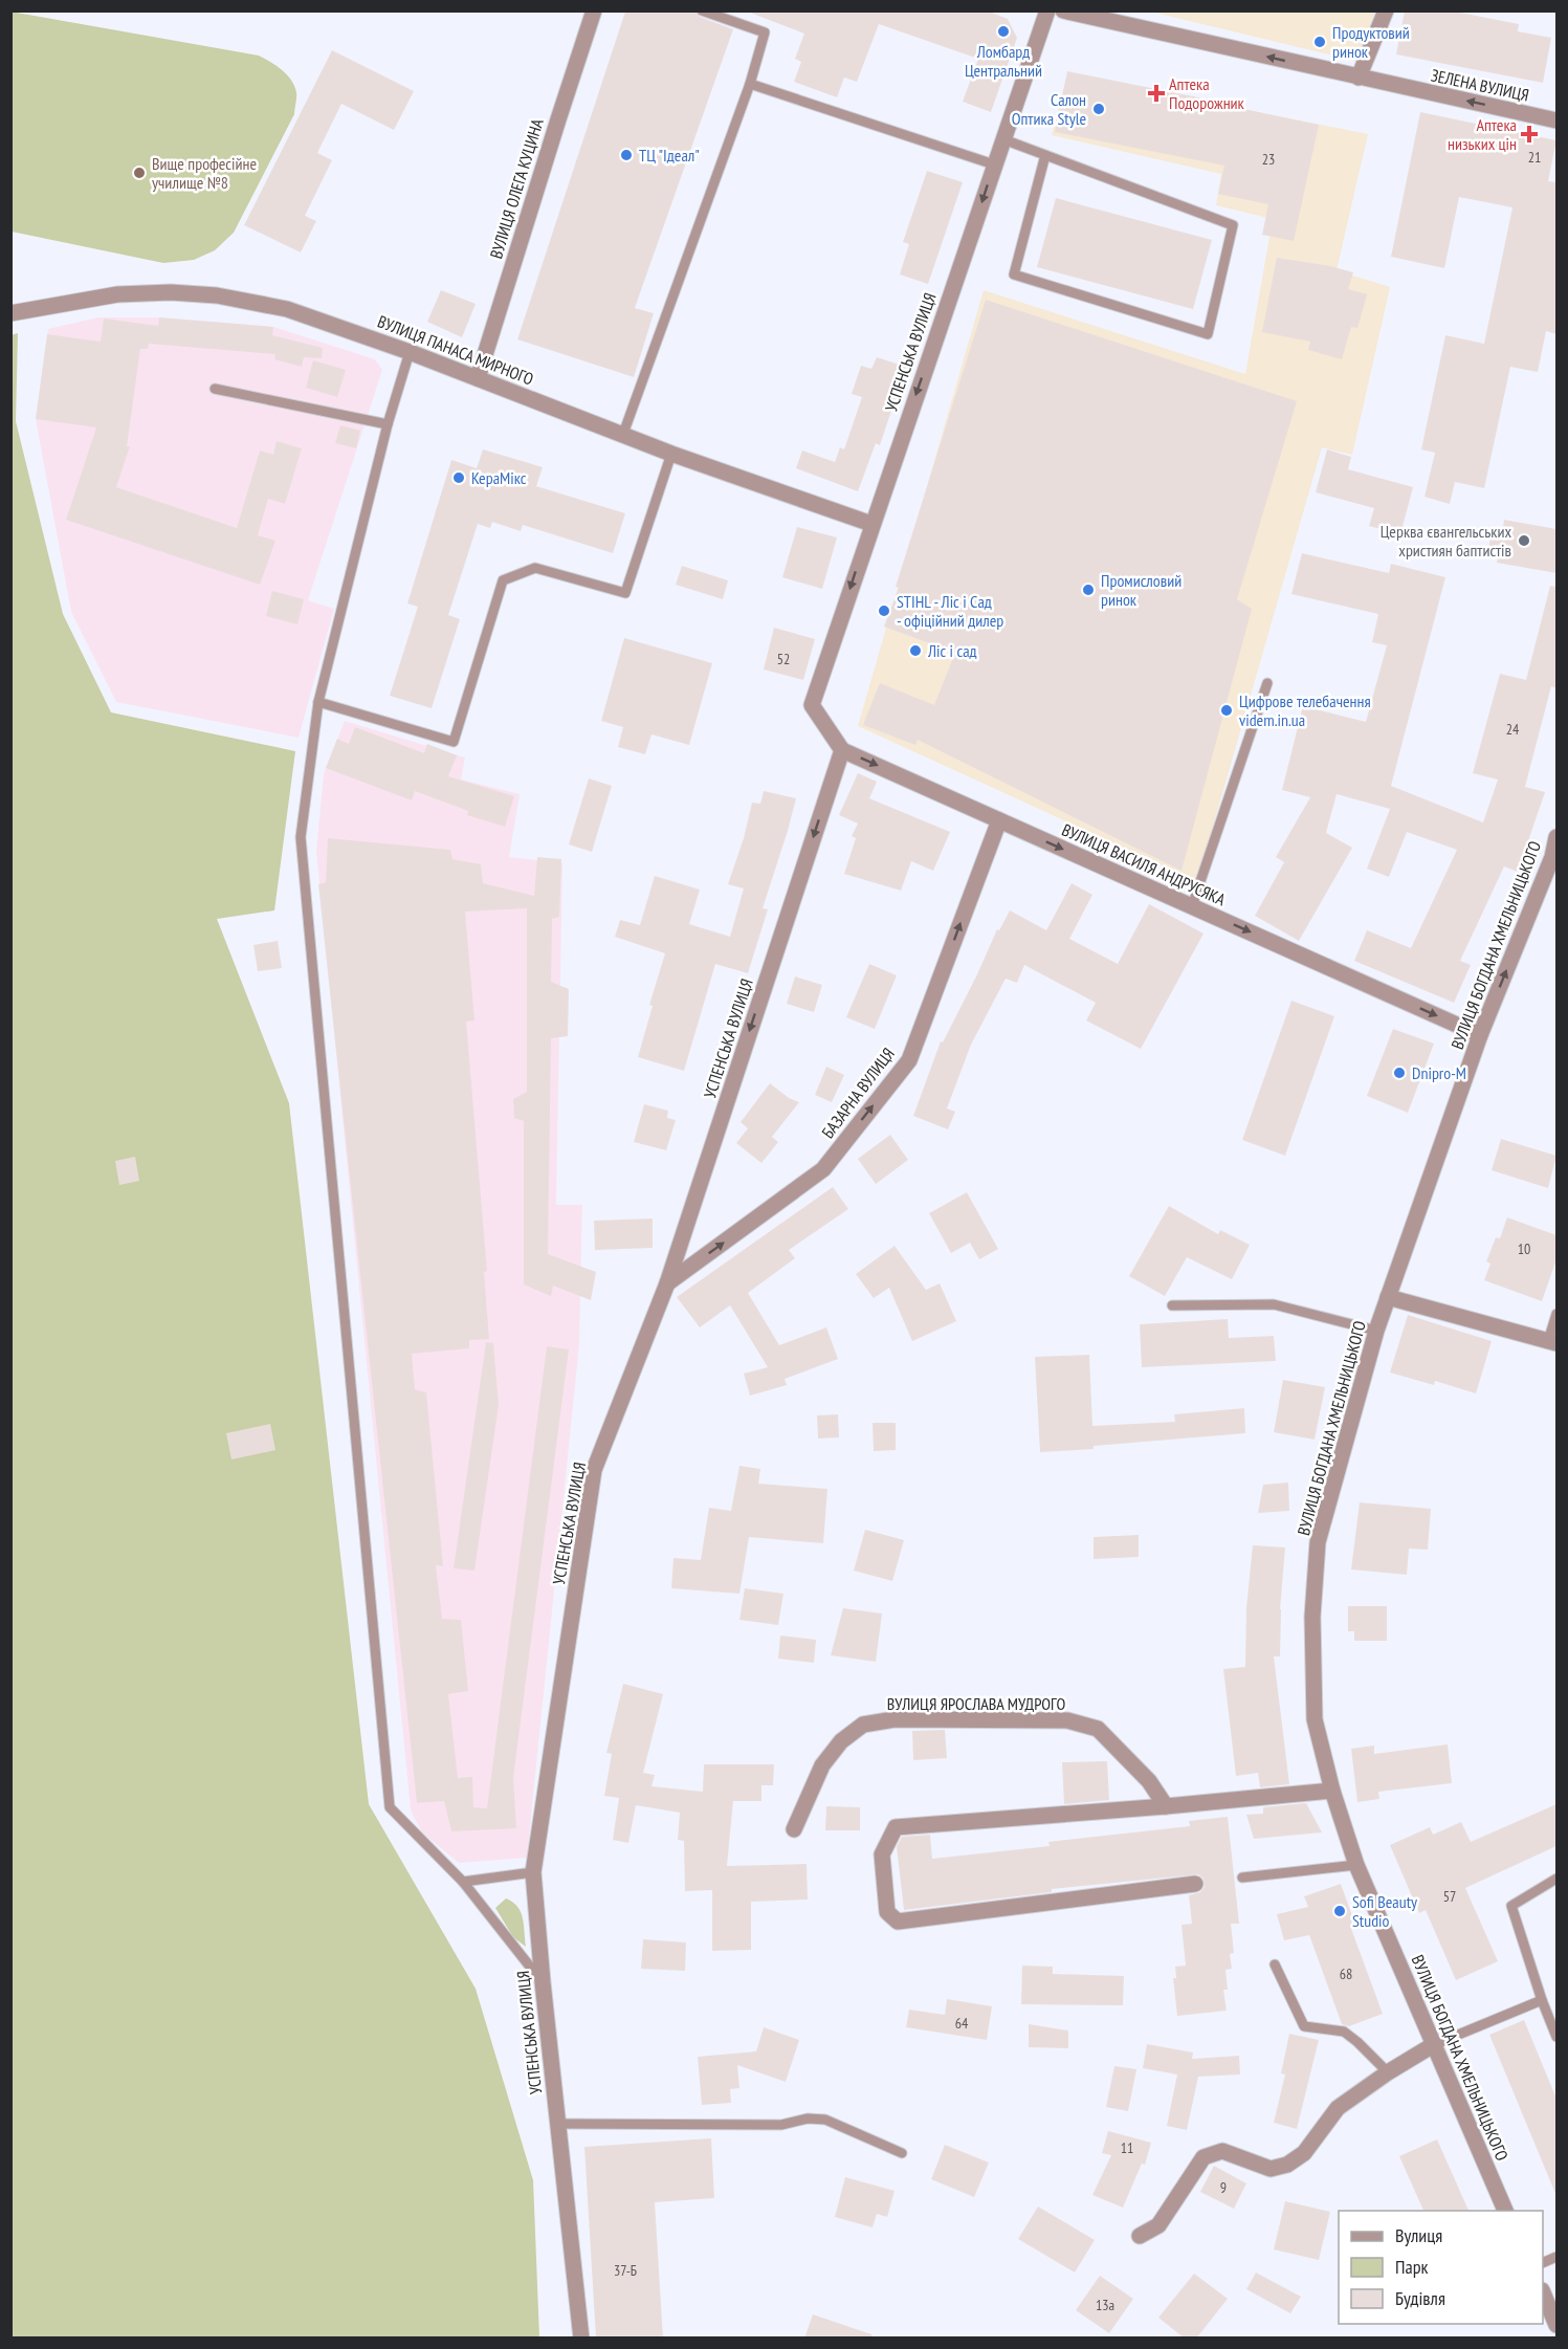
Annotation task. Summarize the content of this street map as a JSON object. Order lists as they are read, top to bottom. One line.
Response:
{"streets":{"street":["ЗЕЛЕНА ВУЛИЦЯ","ВУЛИЦЯ ОЛЕГА КУЦИНА","ВУЛИЦЯ ПАНАСА МИРНОГО","УСПЕНСЬКА ВУЛИЦЯ","ВУЛИЦЯ ВАСИЛЯ АНДРУСЯКА","ВУЛИЦЯ БОГДАНА ХМЕЛЬНИЦЬКОГО","БАЗАРНА ВУЛИЦЯ","ВУЛИЦЯ ЯРОСЛАВА МУДРОГО"]},"crossings":[["ВУЛИЦЯ ОЛЕГА КУЦИНА","ВУЛИЦЯ ПАНАСА МИРНОГО"],["ВУЛИЦЯ ПАНАСА МИРНОГО","УСПЕНСЬКА ВУЛИЦЯ"],["УСПЕНСЬКА ВУЛИЦЯ","ВУЛИЦЯ ВАСИЛЯ АНДРУСЯКА"],["УСПЕНСЬКА ВУЛИЦЯ","БАЗАРНА ВУЛИЦЯ"],["ВУЛИЦЯ ВАСИЛЯ АНДРУСЯКА","ВУЛИЦЯ БОГДАНА ХМЕЛЬНИЦЬКОГО"],["ВУЛИЦЯ ВАСИЛЯ АНДРУСЯКА","БАЗАРНА ВУЛИЦЯ"]],"one_way":["ЗЕЛЕНА ВУЛИЦЯ","УСПЕНСЬКА ВУЛИЦЯ","ВУЛИЦЯ ВАСИЛЯ АНДРУСЯКА","БАЗАРНА ВУЛИЦЯ"],"places":{"other":["Ломбард Центральний","Продуктовий ринок","Салон Оптика Style","ТЦ \"Ідеал\"","Вище професійне училище №8","КераМікс","Церква євангельських християн баптистів","Промисловий ринок","STIHL - Ліс і Сад - офіційний дилер","Ліс і сад","Цифрове телебачення videm.in.ua","Dnipro-M","Sofi Beauty Studio"],"health":["Аптека Подорожник","Аптека низьких цін"]},"house_numbers":["21","23","52","24","10","57","68","64","11","9","37-Б","13а"],"legend":["Вулиця","Парк","Будівля"]}
